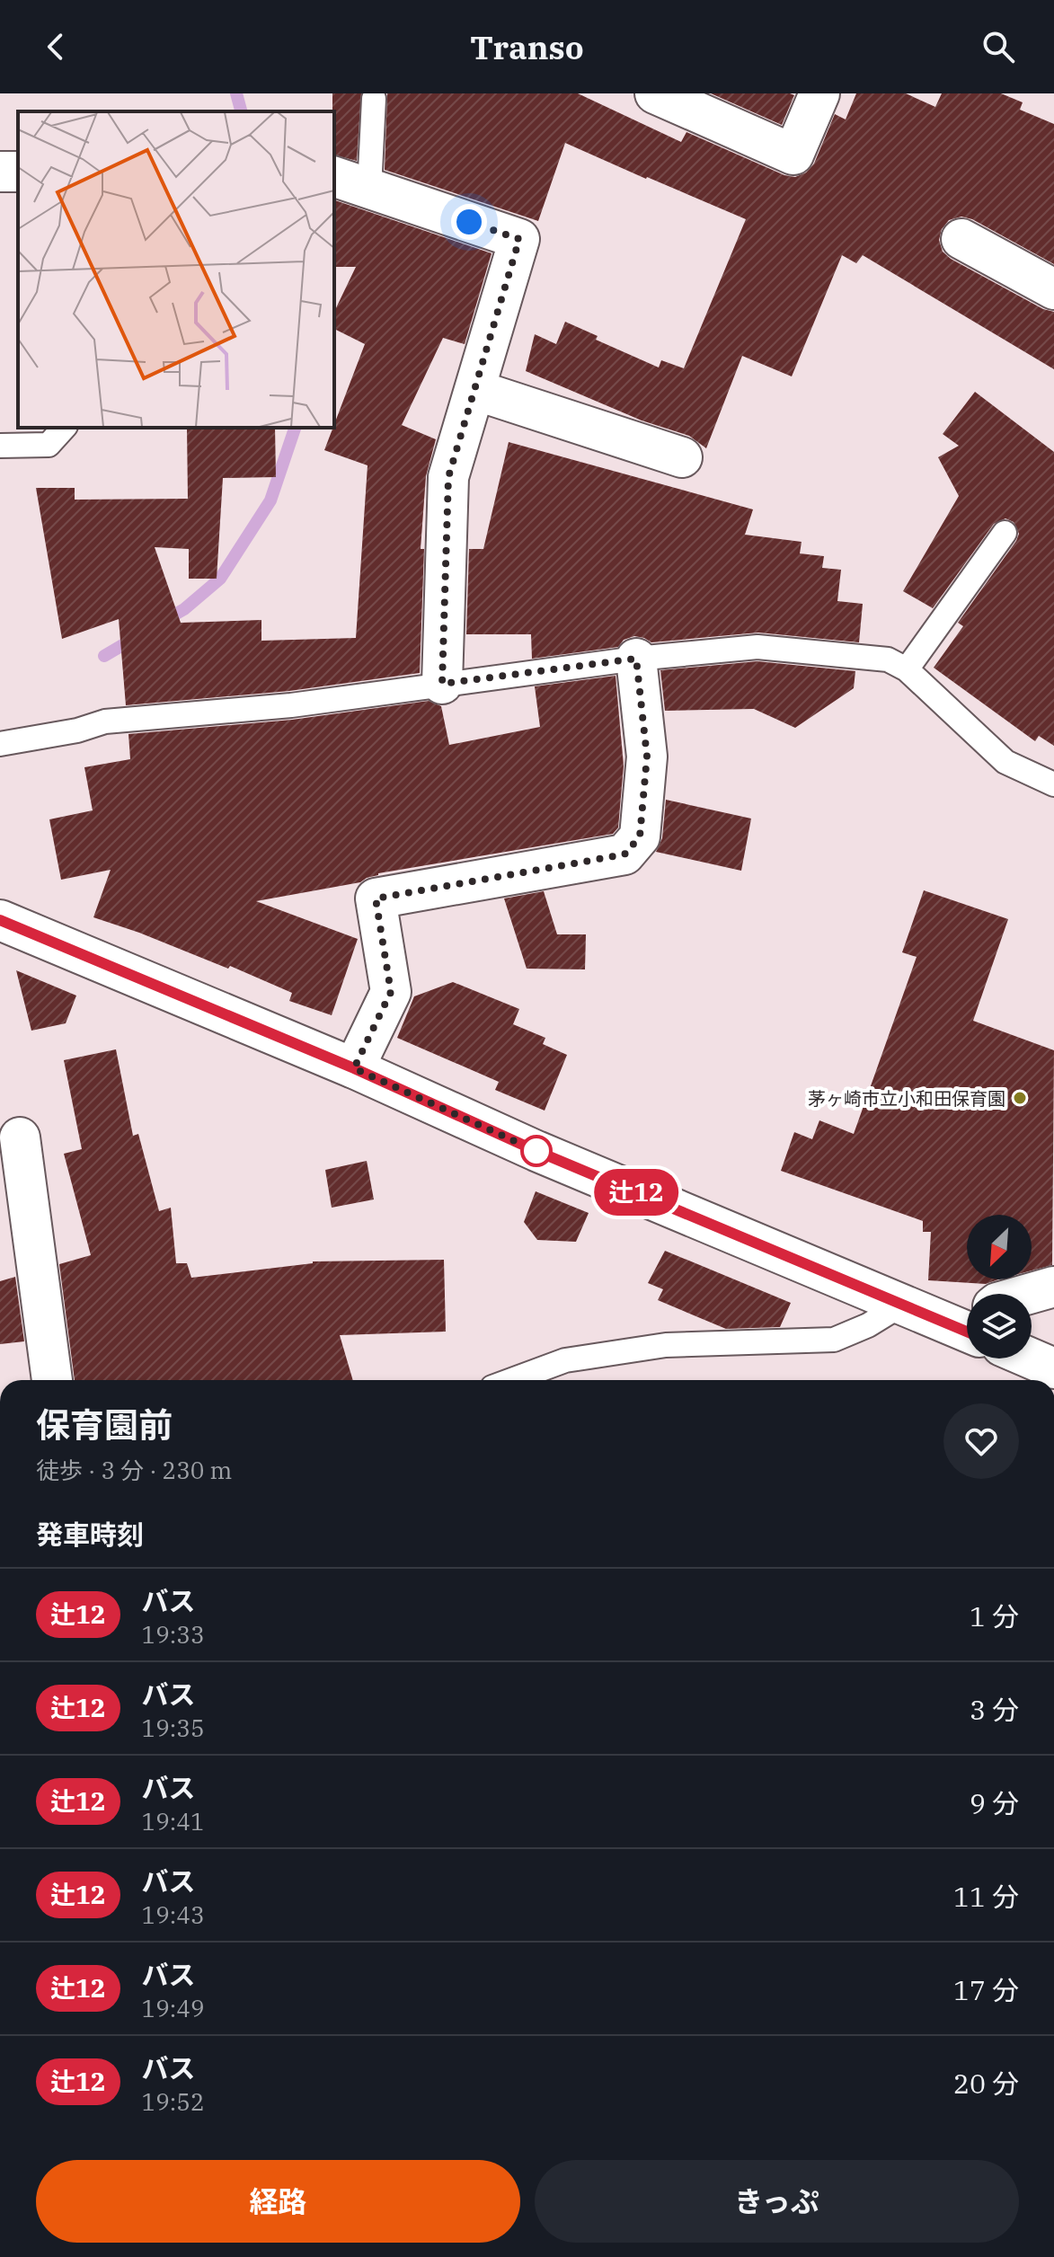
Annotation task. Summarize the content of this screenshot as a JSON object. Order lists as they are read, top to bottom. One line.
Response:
{"places":["茅ヶ崎市立小和田保育園"],"lines":["bus line 辻12"],"north":"bottom left","page":{"header":"Transo","on_map":"辻12","heading":[["保育園前","徒歩 · 3 分 · 230 m"],"発車時刻"],"list":[{"mark":"辻12","name":"バス","note":"19:33","value":"1 分"},{"mark":"辻12","name":"バス","note":"19:35","value":"3 分"},{"mark":"辻12","name":"バス","note":"19:41","value":"9 分"},{"mark":"辻12","name":"バス","note":"19:43","value":"11 分"},{"mark":"辻12","name":"バス","note":"19:49","value":"17 分"},{"mark":"辻12","name":"バス","note":"19:52","value":"20 分"}],"buttons":["経路","きっぷ"]}}
